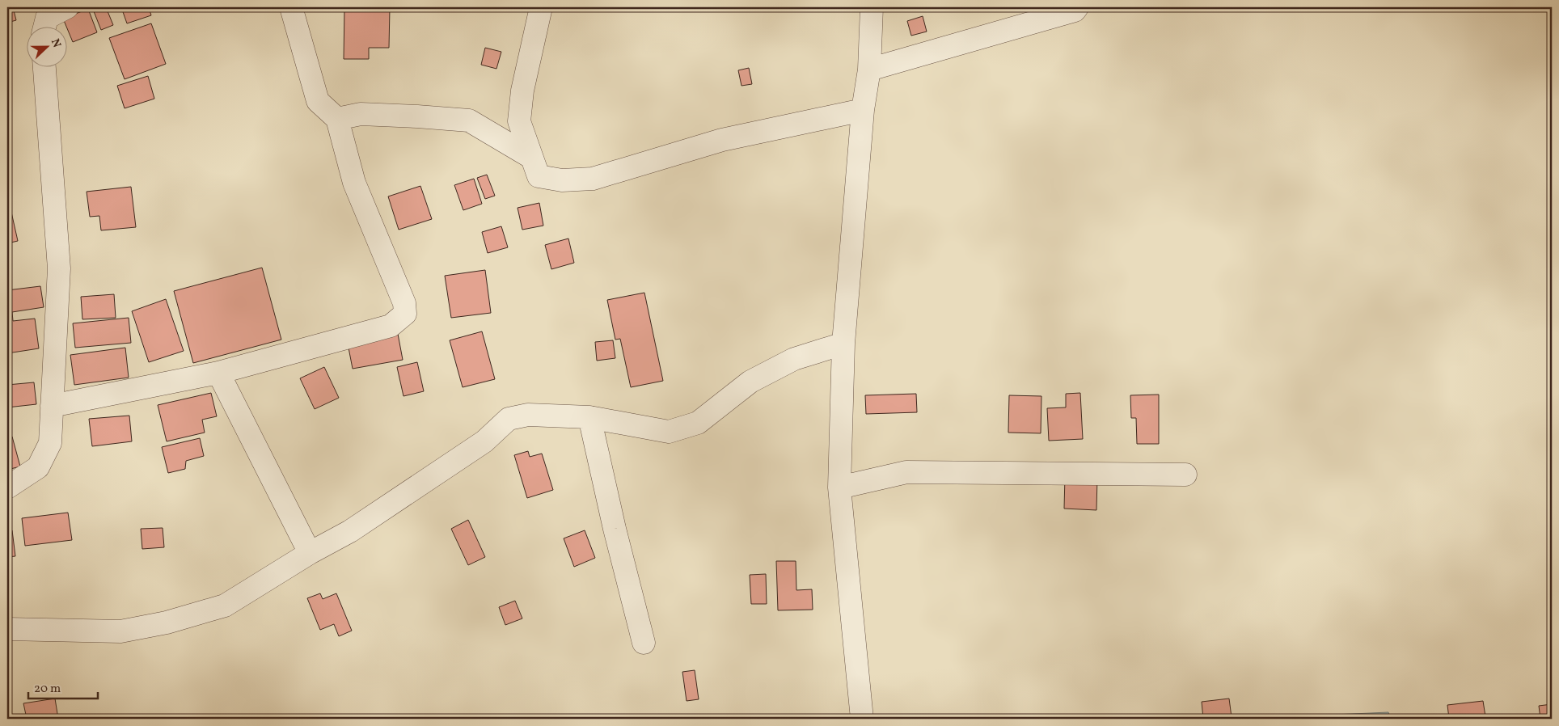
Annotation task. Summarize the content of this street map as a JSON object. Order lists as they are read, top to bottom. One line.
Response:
{"scale_bar":"20 m","north":"right"}
